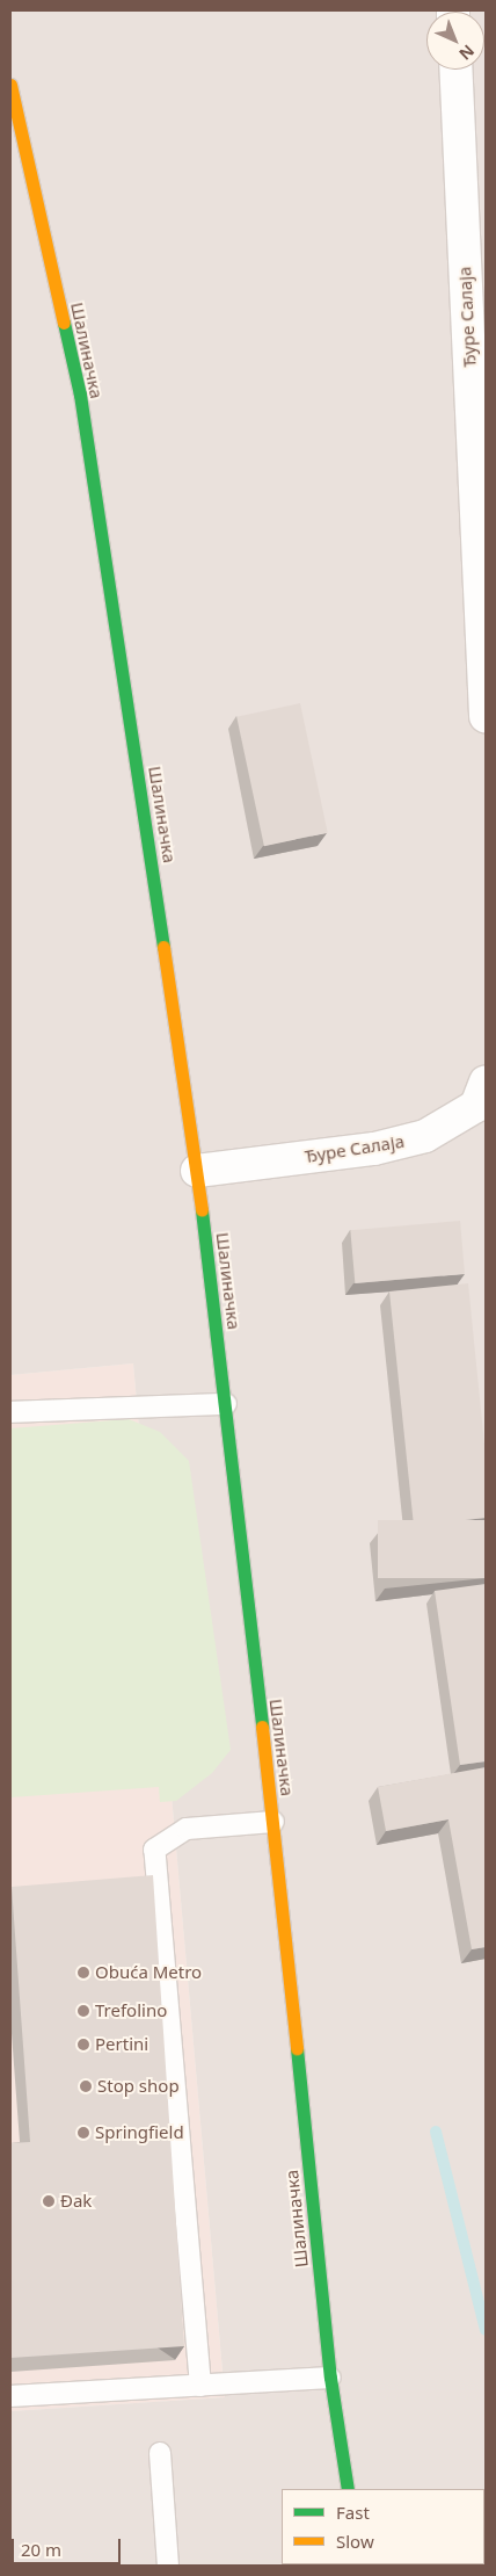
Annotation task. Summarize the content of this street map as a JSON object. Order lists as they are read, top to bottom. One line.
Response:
{"streets":{"main road":["Шалиначка"],"street":["Ђуре Салаја"]},"crossings":[["Ђуре Салаја","Шалиначка"]],"places":["Obuća Metro","Trefolino","Pertini","Stop shop","Springfield","Đak"],"legend":["Fast","Slow"],"scale_bar":"20 m","north":"bottom right"}
